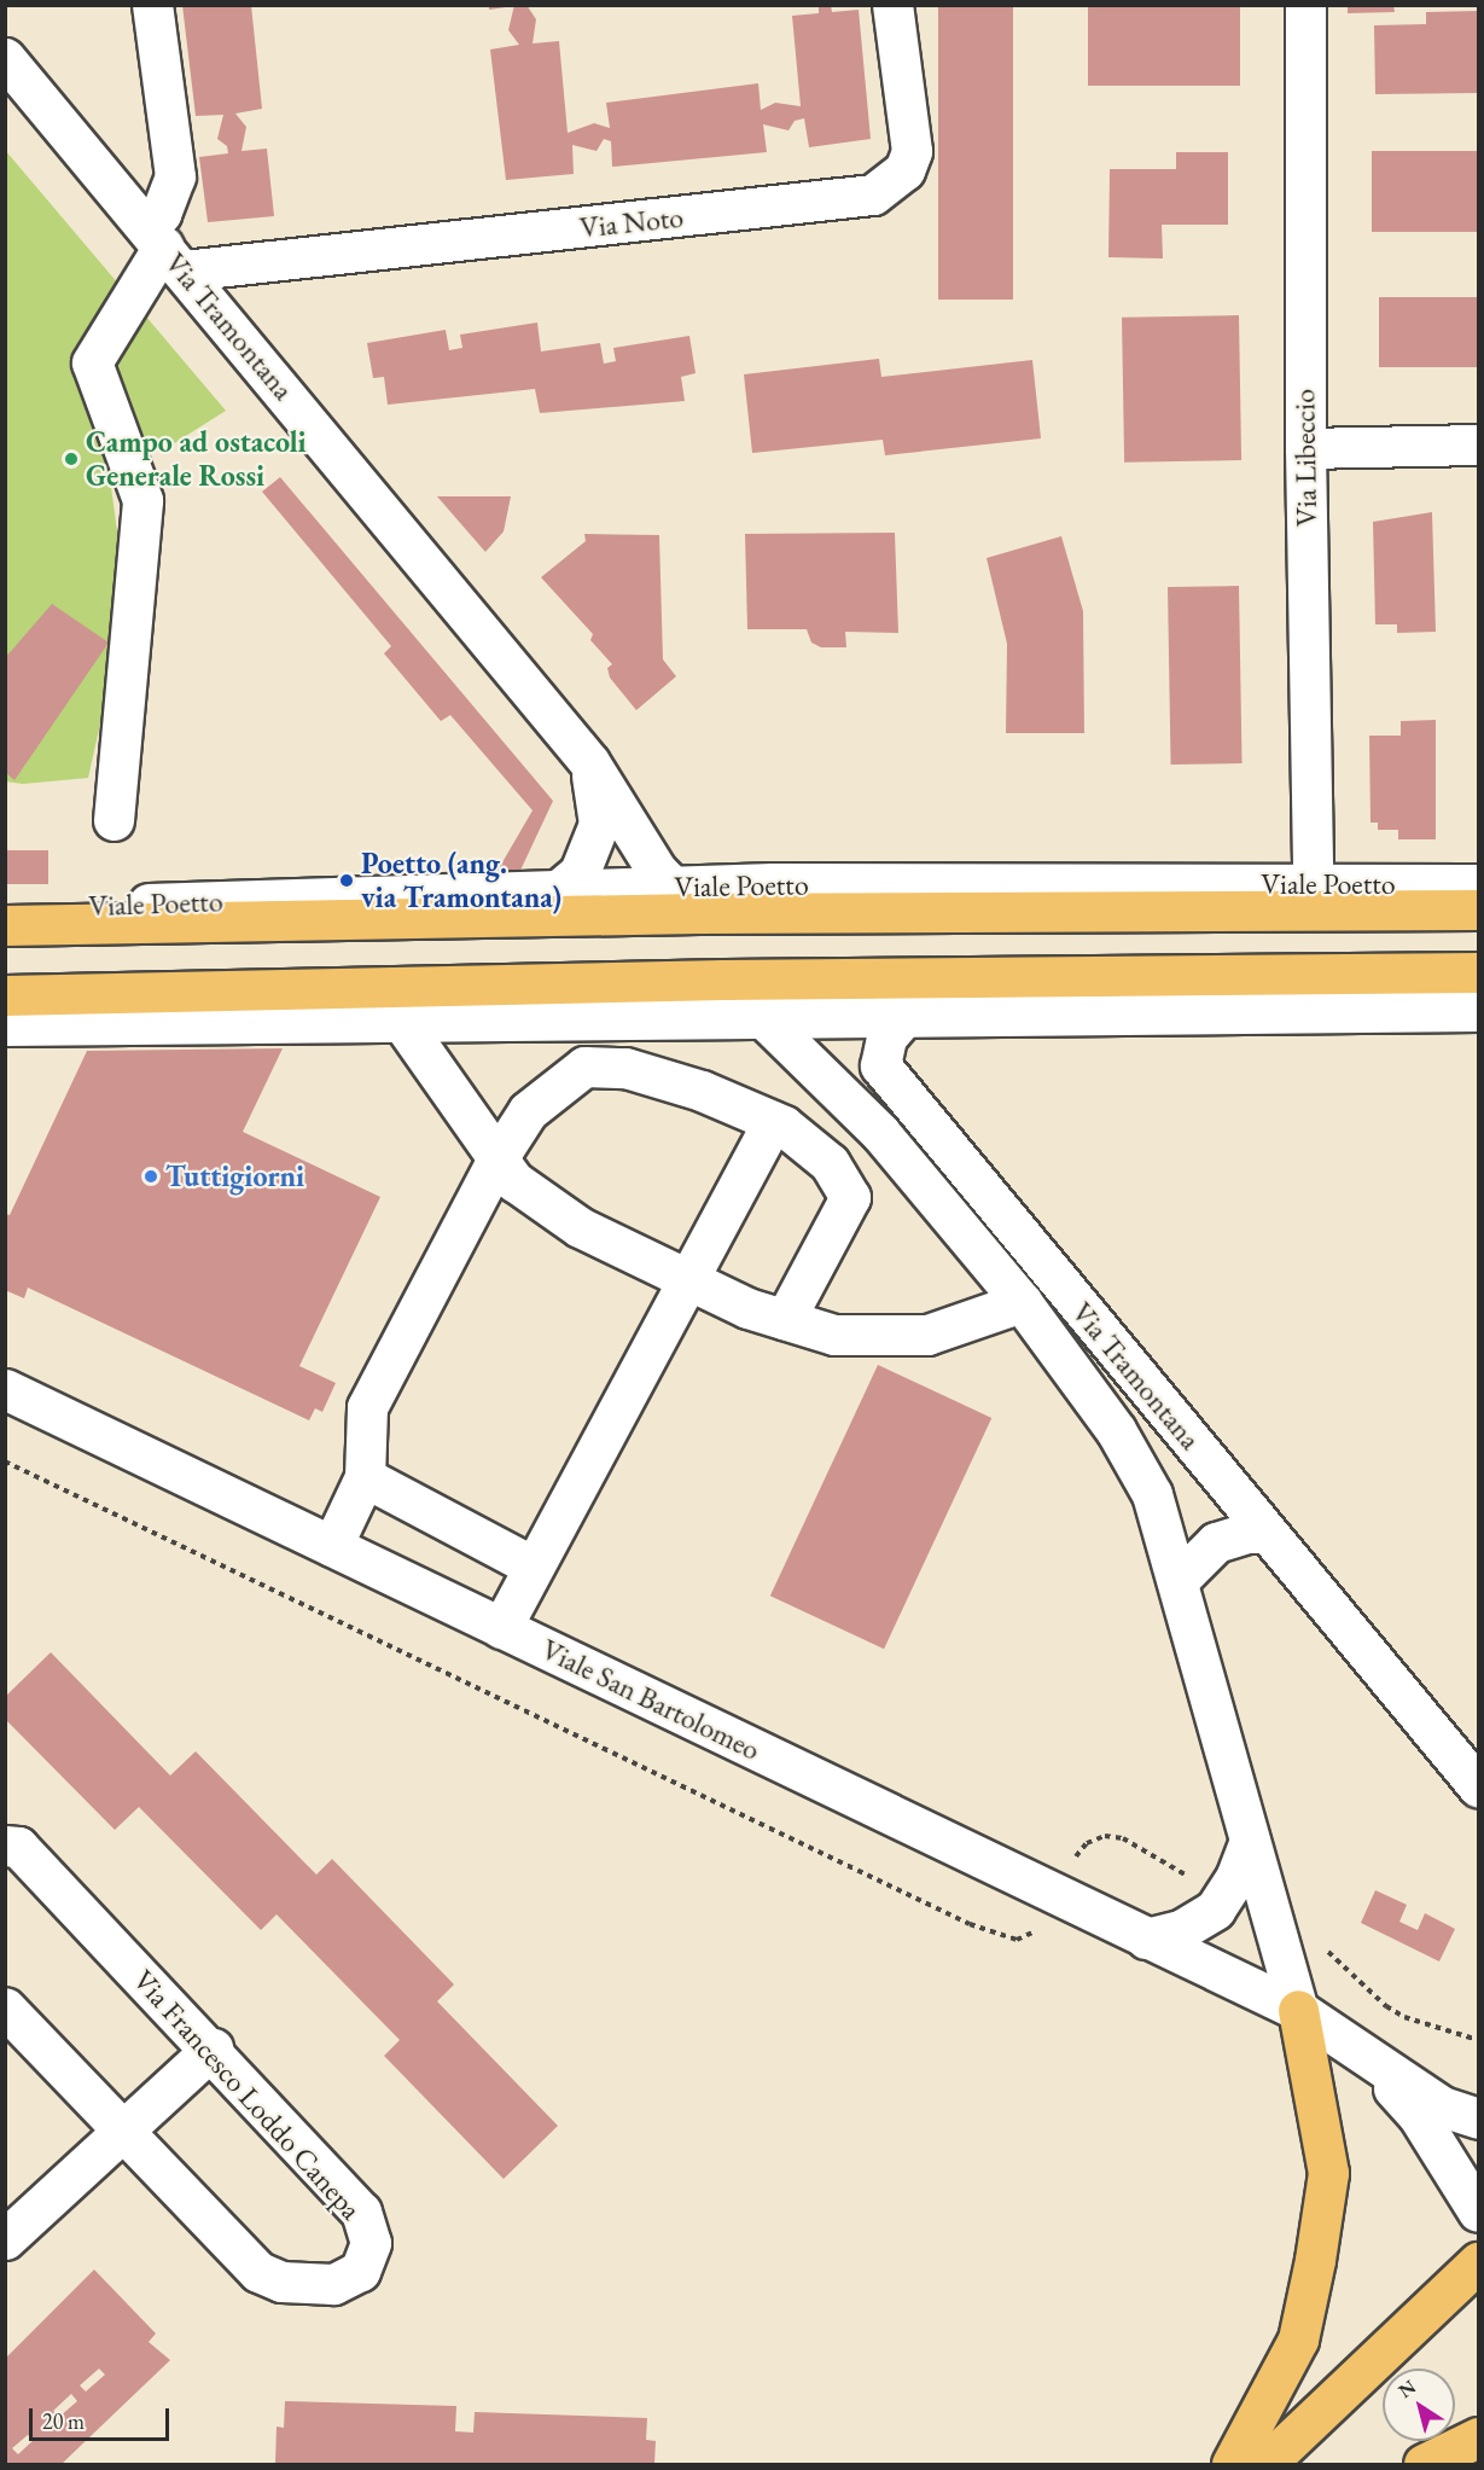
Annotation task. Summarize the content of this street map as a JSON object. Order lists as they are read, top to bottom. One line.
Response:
{"streets":{"main road":["Viale Poetto"],"street":["Via Noto","Via Tramontana","Via Libeccio","Viale San Bartolomeo","Via Francesco Loddo Canepa"]},"crossings":[["Via Noto","Via Tramontana"],["Via Tramontana","Viale Poetto"],["Via Libeccio","Viale Poetto"]],"places":["Campo ad ostacoli Generale Rossi","Poetto (ang. via Tramontana)","Tuttigiorni"],"scale_bar":"20 m","north":"top left"}
